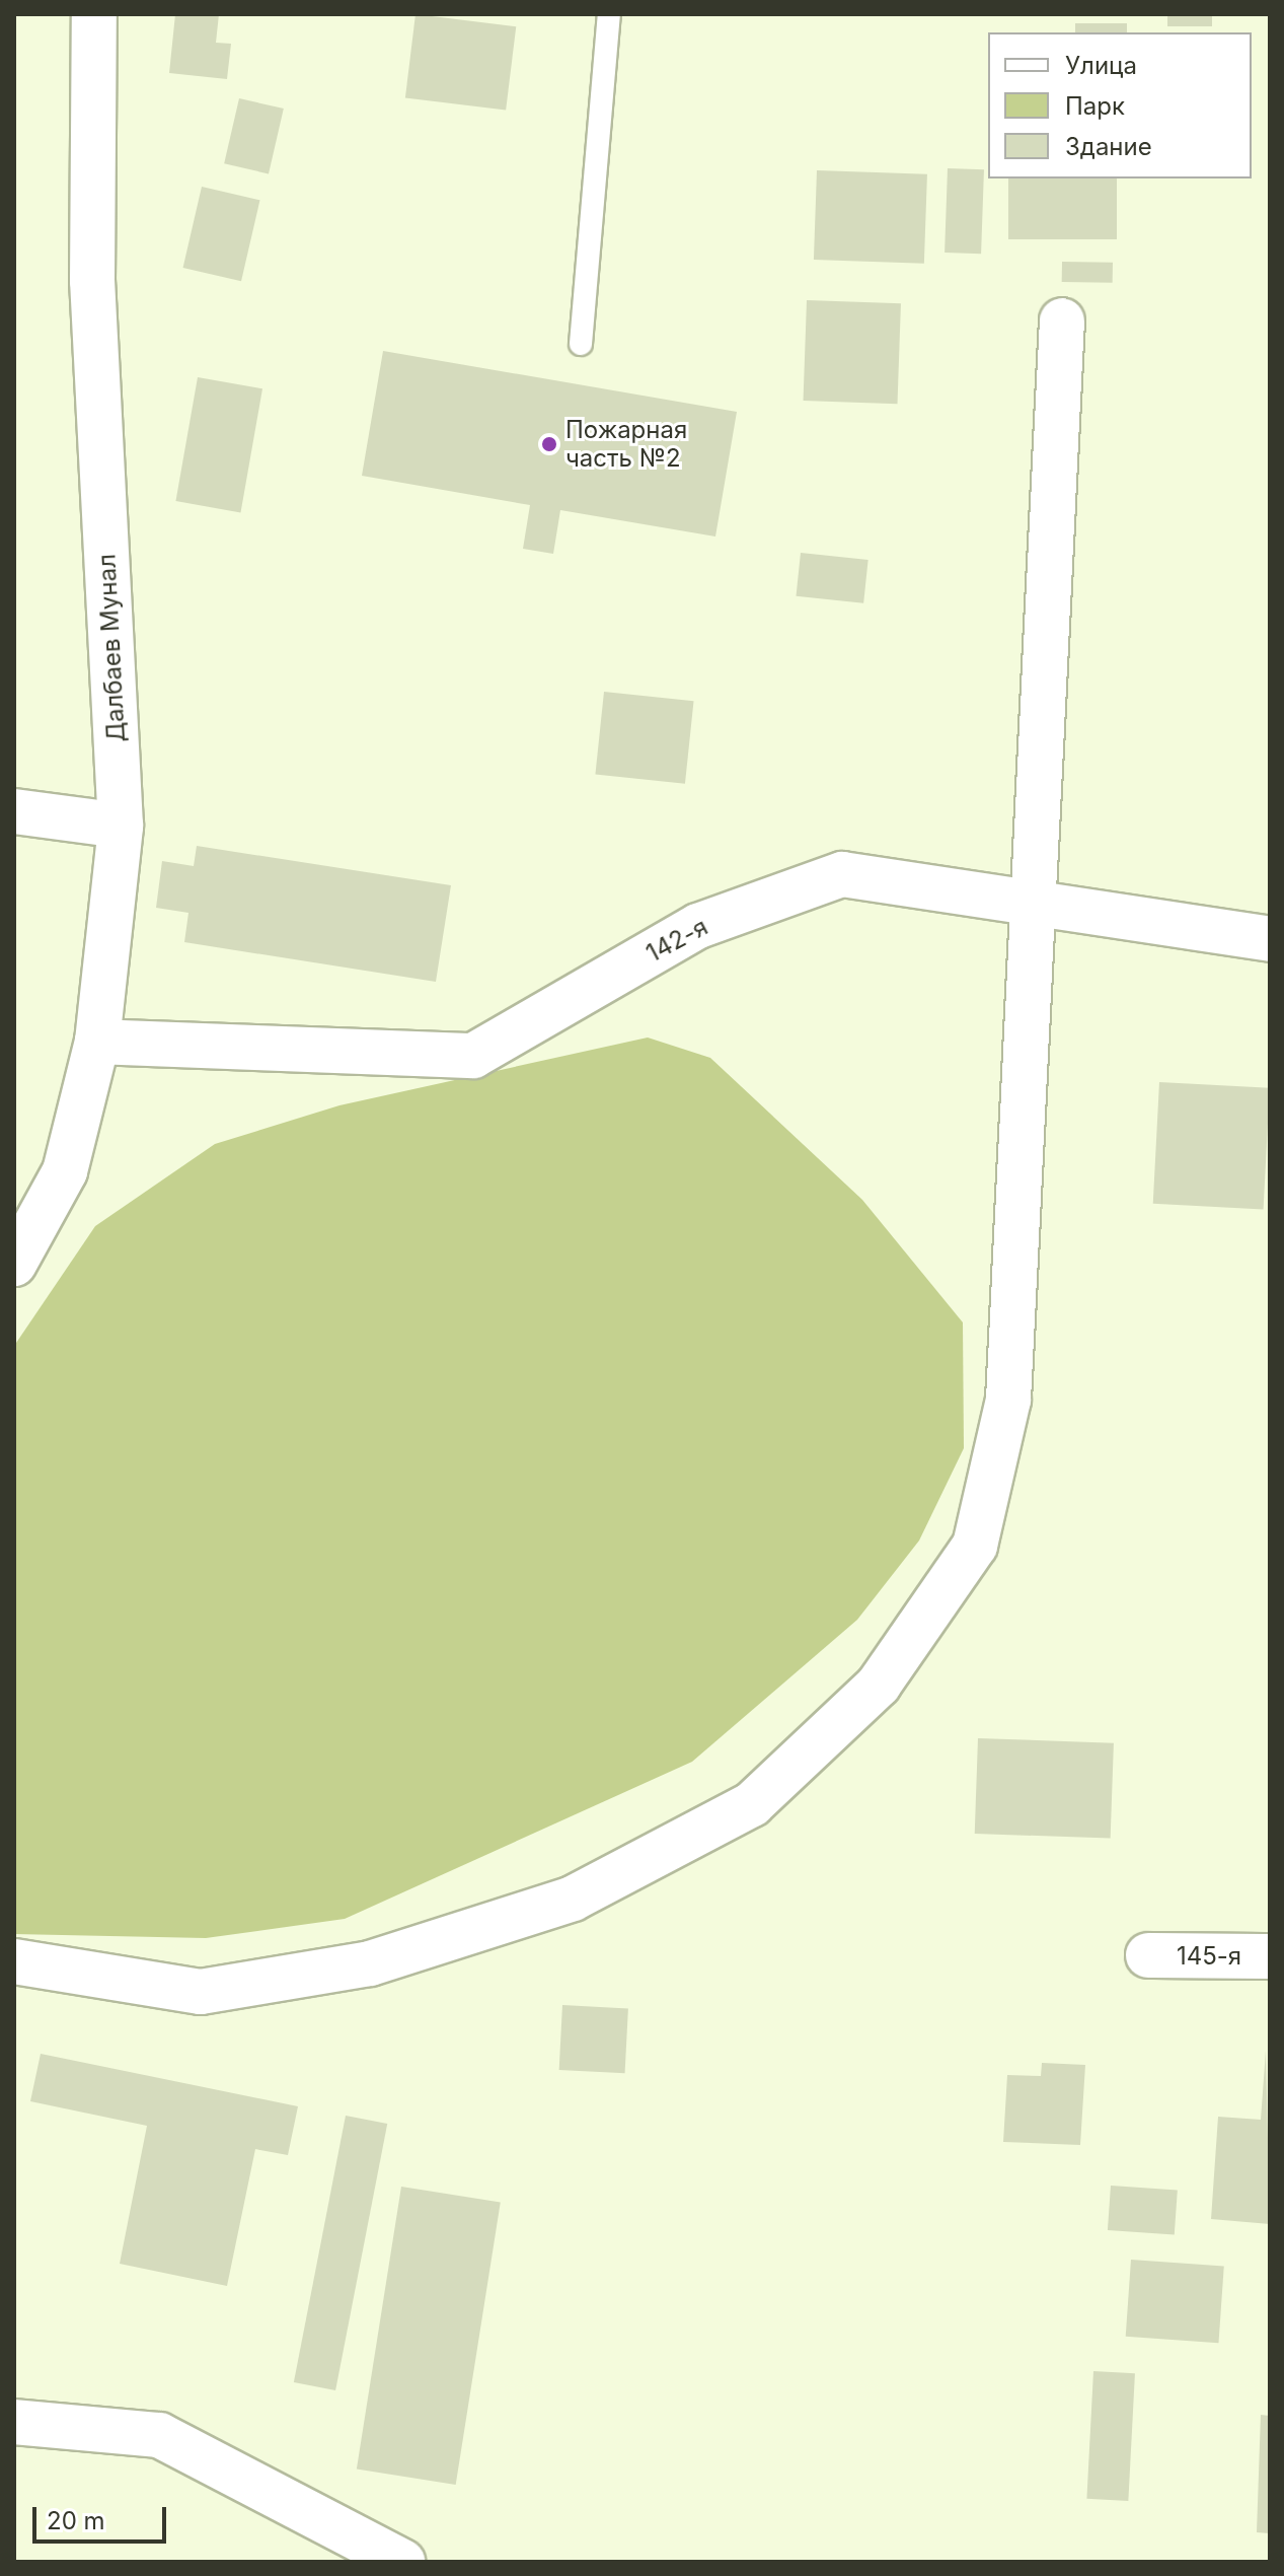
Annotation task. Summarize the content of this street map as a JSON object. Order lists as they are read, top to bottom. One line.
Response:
{"streets":{"street":["Далбаев Мунал","142-я","145-я"]},"crossings":[["Далбаев Мунал","142-я"]],"places":["Пожарная часть №2"],"legend":["Улица","Парк","Здание"],"scale_bar":"20 m"}
